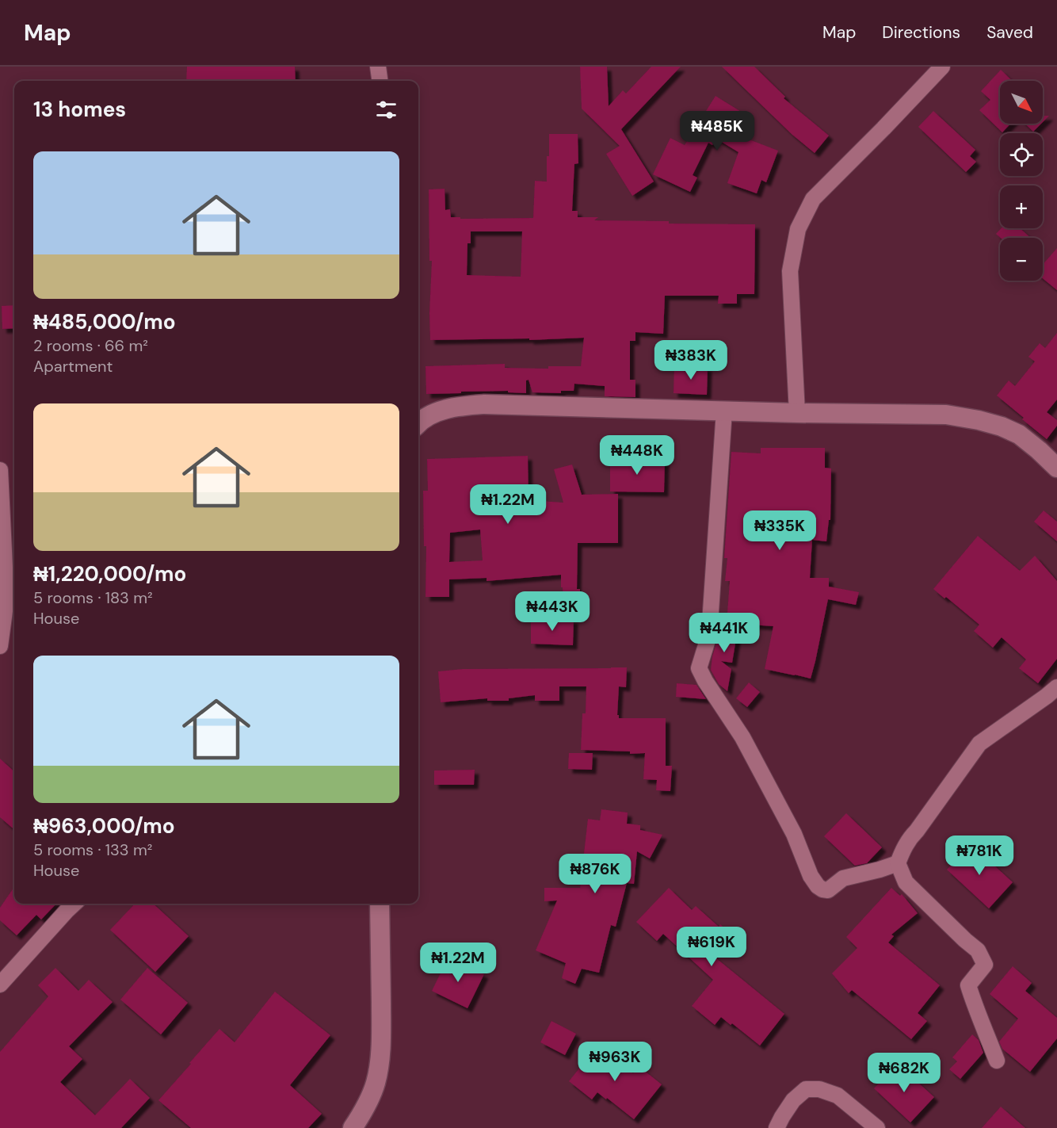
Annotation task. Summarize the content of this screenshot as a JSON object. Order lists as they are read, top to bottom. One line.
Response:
{"north":"bottom right","page":{"header":"Map","nav":["Map","Directions","Saved"],"map_buttons":["+","−"],"heading":"13 homes","price":["₦485K","₦383K","₦448K","₦1.22M","₦335K","₦443K","₦441K","₦781K","₦876K","₦619K","₦1.22M","₦963K","₦682K"],"list":[{"name":"₦485,000/mo","note":"2 rooms · 66 m² · Apartment"},{"name":"₦1,220,000/mo","note":"5 rooms · 183 m² · House"},{"name":"₦963,000/mo","note":"5 rooms · 133 m² · House"}]}}
